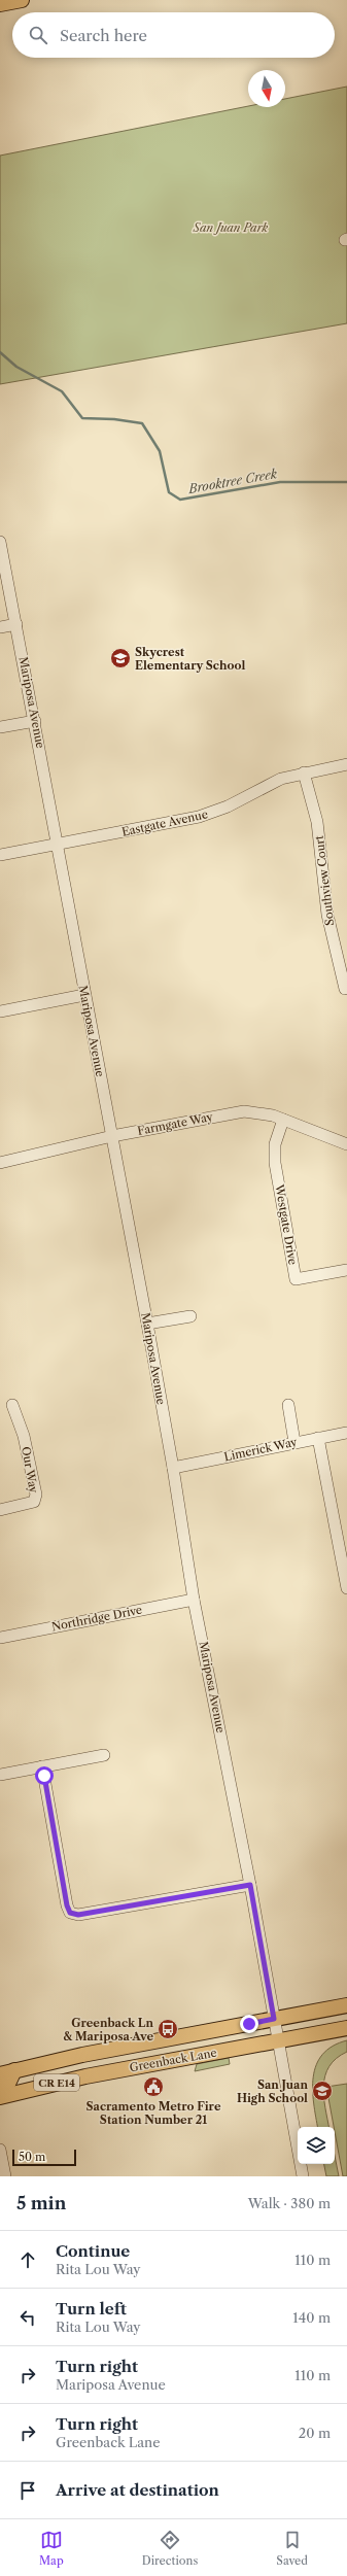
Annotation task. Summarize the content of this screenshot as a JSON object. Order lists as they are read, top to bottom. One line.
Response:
{"streets":{"main road":["Greenback Lane","CR E14"],"street":["Mariposa Avenue","Eastgate Avenue","Southview Court","Farmgate Way","Westgate Drive","Limerick Way","Our Way","Northridge Drive"]},"crossings":[["Mariposa Avenue","Eastgate Avenue"],["Mariposa Avenue","Farmgate Way"],["Mariposa Avenue","Limerick Way"],["Mariposa Avenue","Northridge Drive"],["Mariposa Avenue","Greenback Lane"],["Eastgate Avenue","Southview Court"],["Farmgate Way","Westgate Drive"]],"water":["Brooktree Creek"],"parks":["San Juan Park"],"places":{"school or university":["Skycrest Elementary School","San Juan High School"],"bus stop":["Greenback Ln & Mariposa Ave"],"public building":["Sacramento Metro Fire Station Number 21"]},"scale_bar":"50 m","north":"bottom","page":{"search":"Search here","scale":"50 m","heading":["5 min","Walk · 380 m"],"list":[["Continue","Rita Lou Way","110 m"],["Turn left","Rita Lou Way","140 m"],["Turn right","Mariposa Avenue","110 m"],["Turn right","Greenback Lane","20 m"],"Arrive at destination"],"nav":["Map","Directions","Saved"]}}
